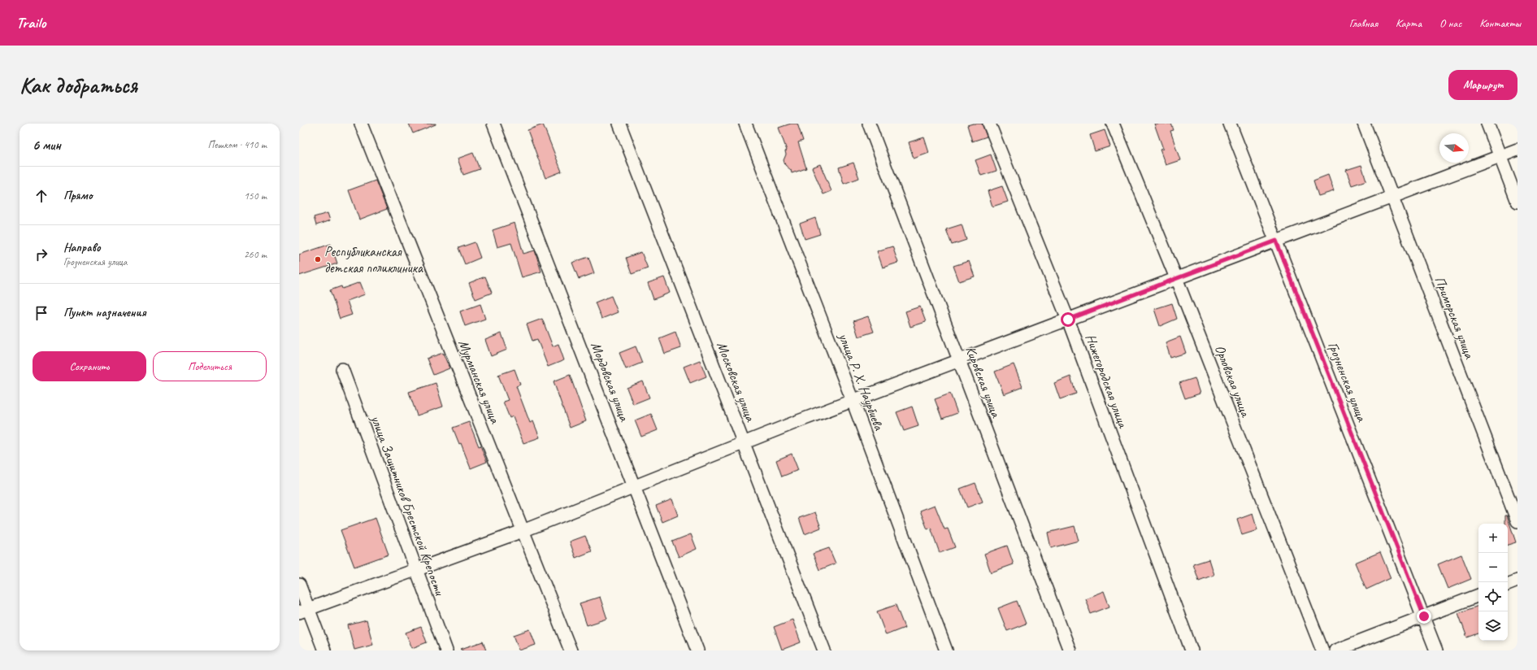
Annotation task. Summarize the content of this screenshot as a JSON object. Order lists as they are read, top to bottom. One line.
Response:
{"streets":{"street":["Приморская улица","Нижегородская улица","Орловская улица","Мурманская улица","Мордовская улица","Московская улица","улица Р. Х. Наурбиева","Кировская улица","Грозненская улица","улица Защитников Брестской Крепости"]},"places":["Республиканская детская поликлиника"],"north":"right","page":{"header":"Trailo","nav":["Главная","Карта","О нас","Контакты"],"buttons":["Маршрут",["Сохранить","Поделиться"]],"title":"Как добраться","heading":["6 мин","Пешком · 410 m"],"list":[["Прямо","150 m"],["Направо","Грозненская улица","260 m"],"Пункт назначения"],"map_buttons":["+","−"]}}
